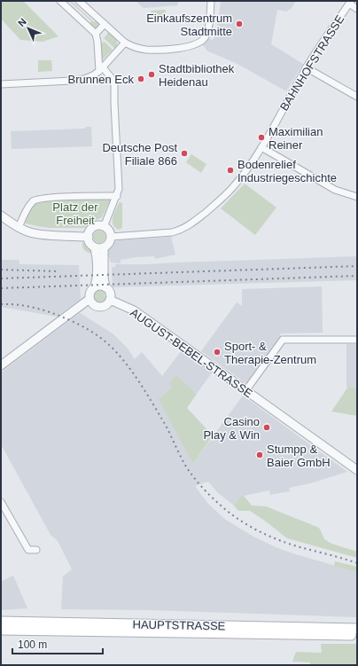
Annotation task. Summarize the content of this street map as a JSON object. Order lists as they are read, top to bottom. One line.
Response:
{"streets":{"main road":["HAUPTSTRASSE"],"street":["BAHNHOFSTRASSE","AUGUST-BEBEL-STRASSE"]},"parks":["Platz der Freiheit"],"places":["Einkaufszentrum Stadtmitte","Stadtbibliothek Heidenau","Brunnen Eck","Maximilian Reiner","Deutsche Post Filiale 866","Bodenrelief Industriegeschichte","Sport- & Therapie-Zentrum","Casino Play & Win","Stumpp & Baier GmbH"],"scale_bar":"100 m","north":"top left"}
